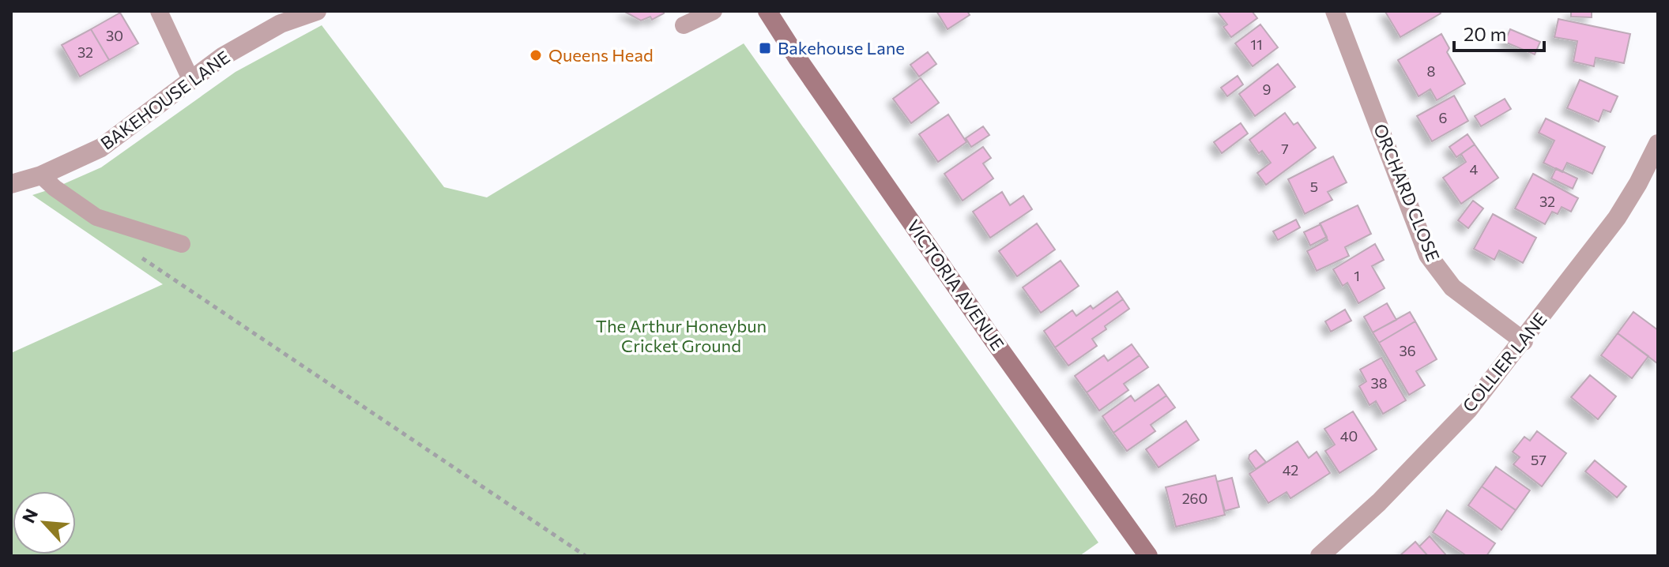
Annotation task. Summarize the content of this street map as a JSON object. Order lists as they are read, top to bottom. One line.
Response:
{"streets":{"street":["BAKEHOUSE LANE","ORCHARD CLOSE","VICTORIA AVENUE","COLLIER LANE"]},"crossings":[["ORCHARD CLOSE","COLLIER LANE"]],"parks":["The Arthur Honeybun Cricket Ground"],"places":{"transit":["Bakehouse Lane"],"other":["Queens Head"]},"house_numbers":["30","11","32","8","9","6","7","4","5","32","1","36","38","40","57","42","260"],"scale_bar":"20 m","north":"top left"}
